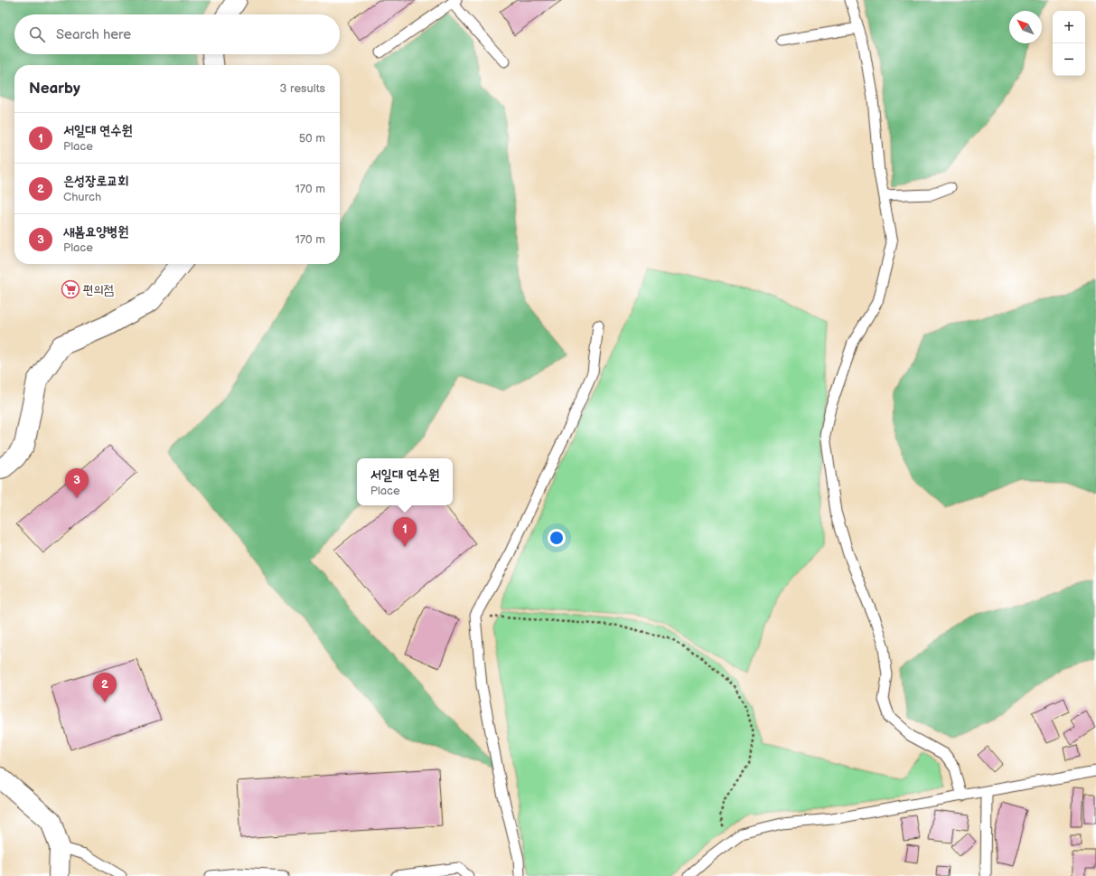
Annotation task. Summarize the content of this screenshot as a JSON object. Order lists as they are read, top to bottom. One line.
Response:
{"places":{"supermarket":["편의점"]},"north":"top left","page":{"map_buttons":["+","−"],"search":"Search here","heading":["Nearby","3 results"],"list":[{"mark":"1","name":"서일대 연수원","note":"Place","value":"50 m"},{"mark":"2","name":"은성장로교회","note":"Church","value":"170 m"},{"mark":"3","name":"새봄요양병원","note":"Place","value":"170 m"}],"popup":["서일대 연수원","Place"],"pins":["3","1","2"]}}
